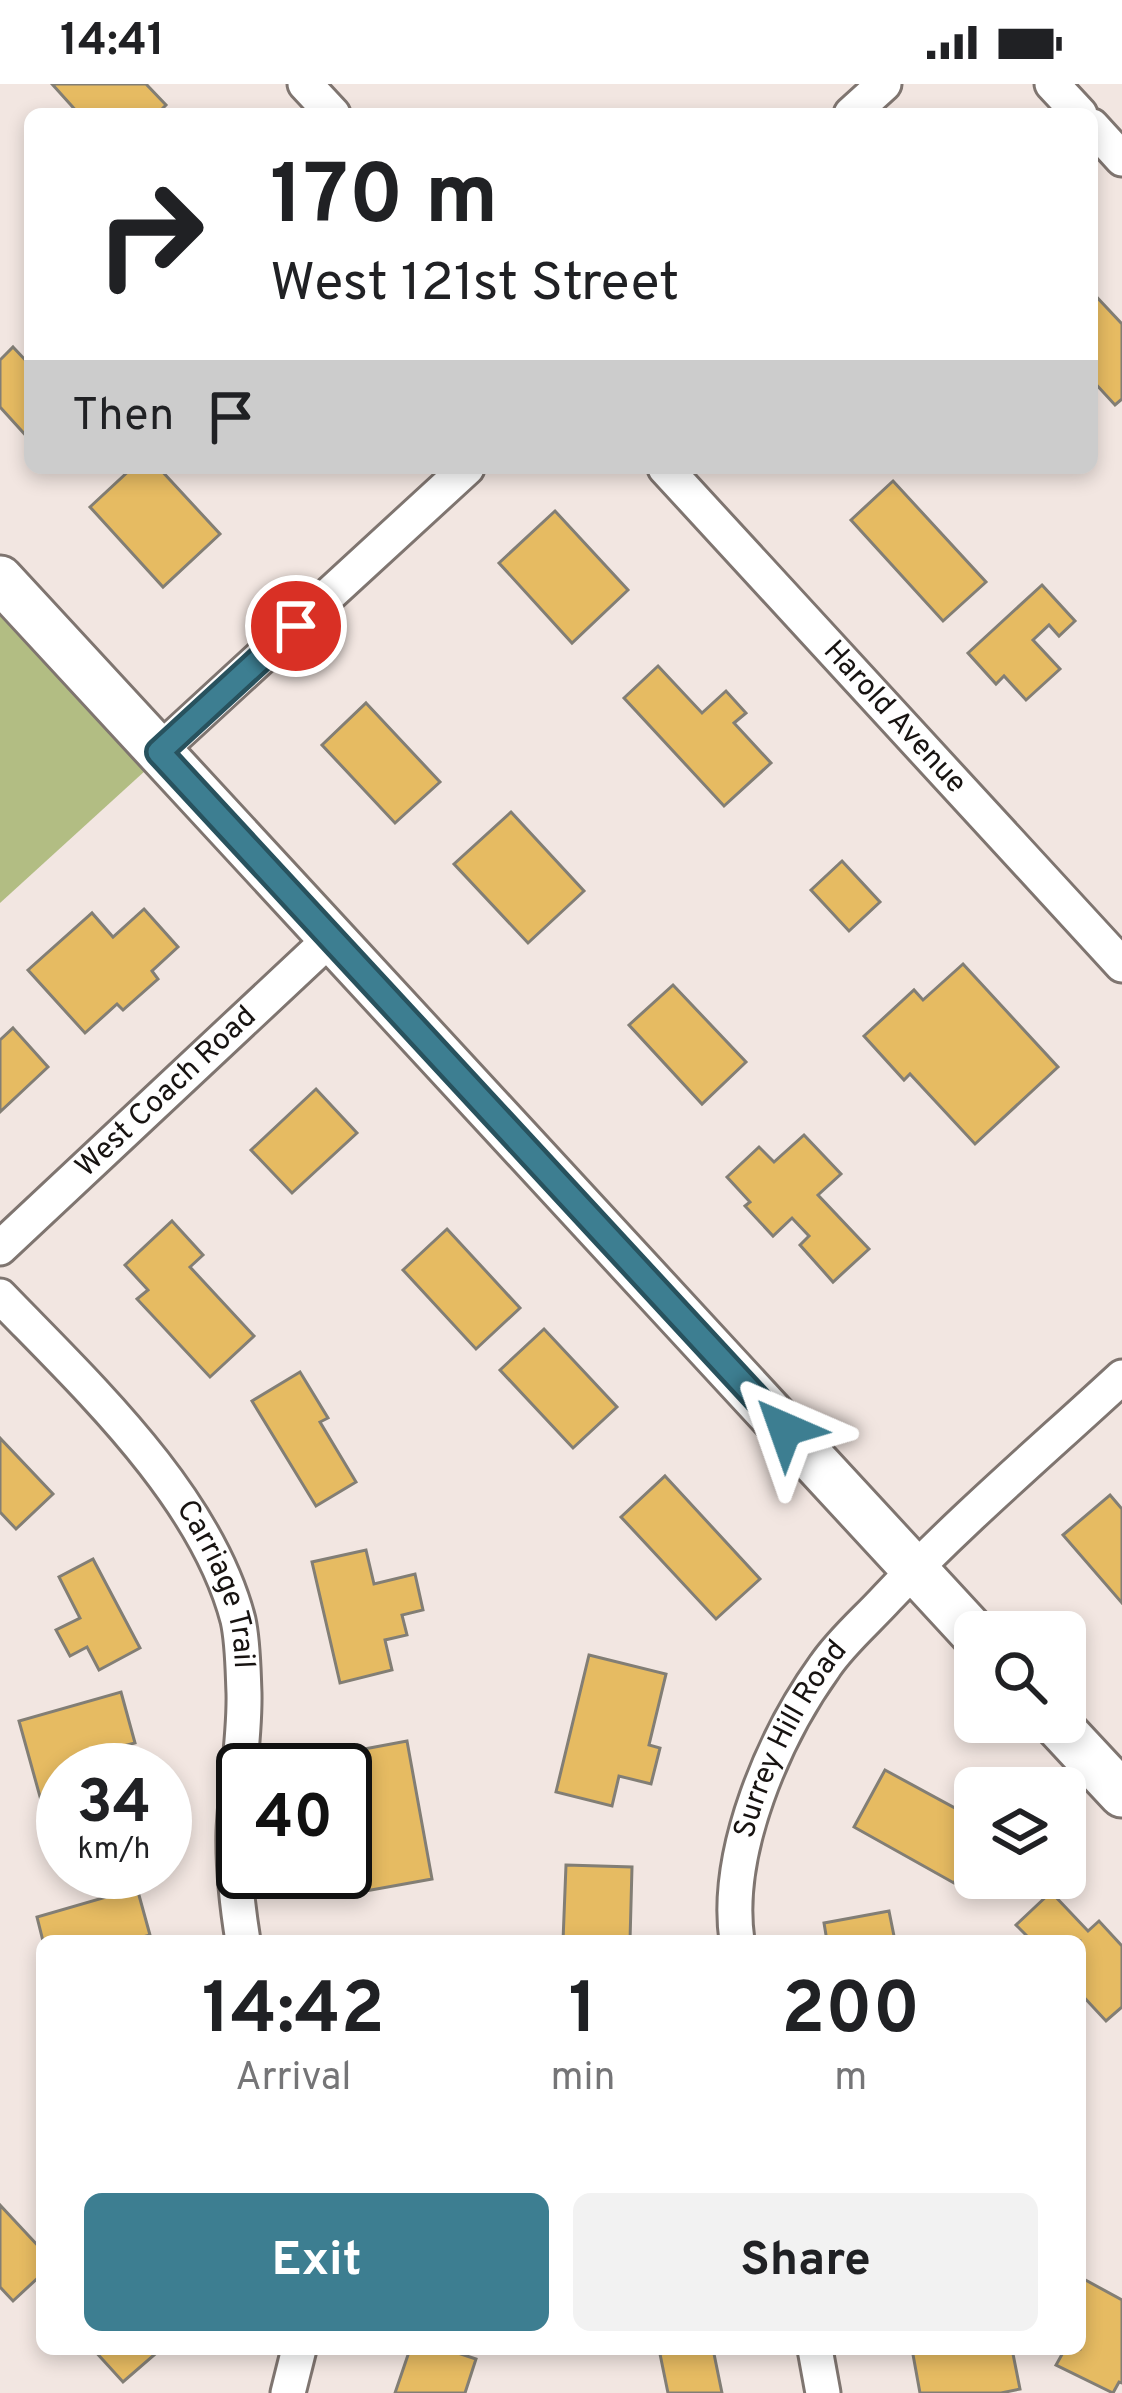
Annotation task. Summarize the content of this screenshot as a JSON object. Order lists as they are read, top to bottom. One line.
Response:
{"streets":{"street":["Harold Avenue","West Coach Road","Carriage Trail","Surrey Hill Road"]},"page":{"status":"14:41","turn":["170 m","West 121st Street"],"then":"Then","speed":"34 km/h","limit":"40","eta":["14:42","Arrival","1","min","200","m"],"buttons":["Exit","Share"]}}
